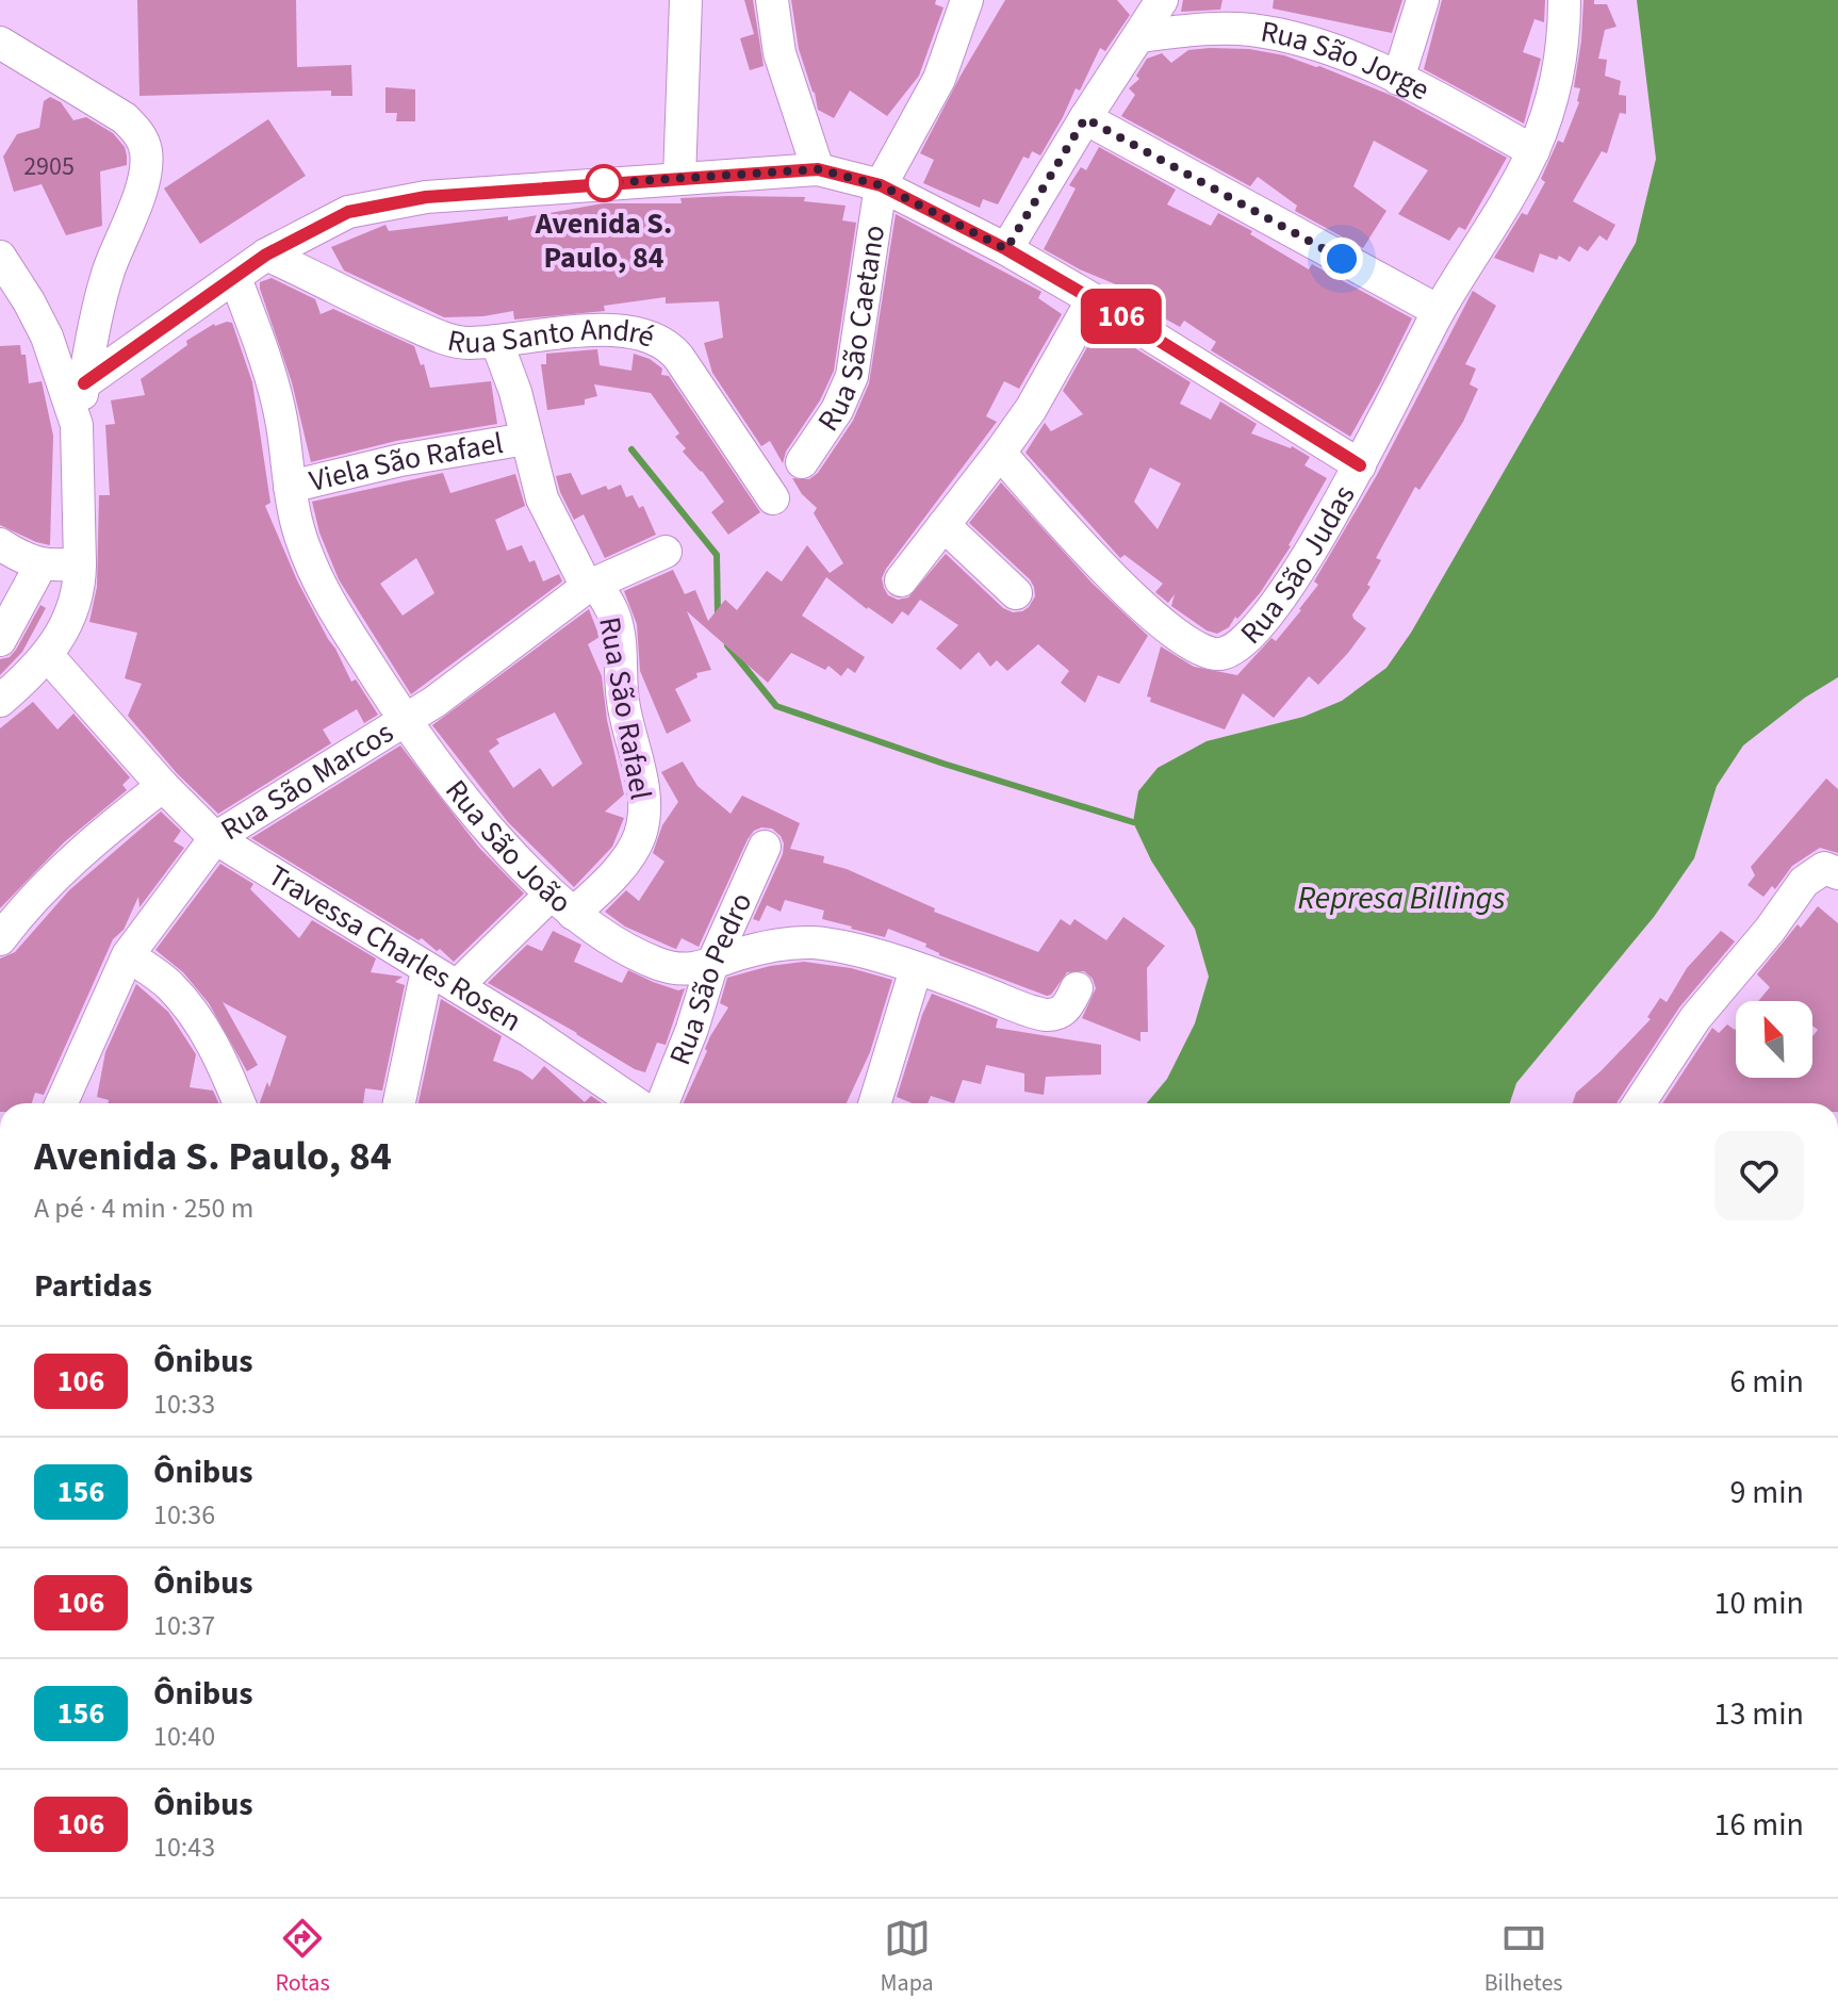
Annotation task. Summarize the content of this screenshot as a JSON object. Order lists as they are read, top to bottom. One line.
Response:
{"streets":{"street":["Rua São Jorge","Rua São Caetano","Rua Santo André","Viela São Rafael","Rua São Judas","Rua São Rafael","Rua São Marcos","Rua São João","Travessa Charles Rosen","Rua São Pedro"]},"crossings":[["Rua São Jorge","Rua São Judas"],["Rua Santo André","Rua São Rafael"],["Viela São Rafael","Rua São Rafael"],["Viela São Rafael","Rua São João"],["Rua São Rafael","Rua São Marcos"],["Rua São Rafael","Rua São João"],["Rua São Rafael","Travessa Charles Rosen"],["Rua São Marcos","Rua São João"],["Rua São Marcos","Travessa Charles Rosen"],["Rua São João","Rua São Pedro"]],"water":["Represa Billings"],"places":["Avenida S. Paulo, 84"],"lines":["bus line 106"],"house_numbers":["2905"],"north":"top left","page":{"on_map":"106","heading":[["Avenida S. Paulo, 84","A pé · 4 min · 250 m"],"Partidas"],"list":[{"mark":"106","name":"Ônibus","note":"10:33","value":"6 min"},{"mark":"156","name":"Ônibus","note":"10:36","value":"9 min"},{"mark":"106","name":"Ônibus","note":"10:37","value":"10 min"},{"mark":"156","name":"Ônibus","note":"10:40","value":"13 min"},{"mark":"106","name":"Ônibus","note":"10:43","value":"16 min"}],"tabs":["Rotas","Mapa","Bilhetes"]}}
